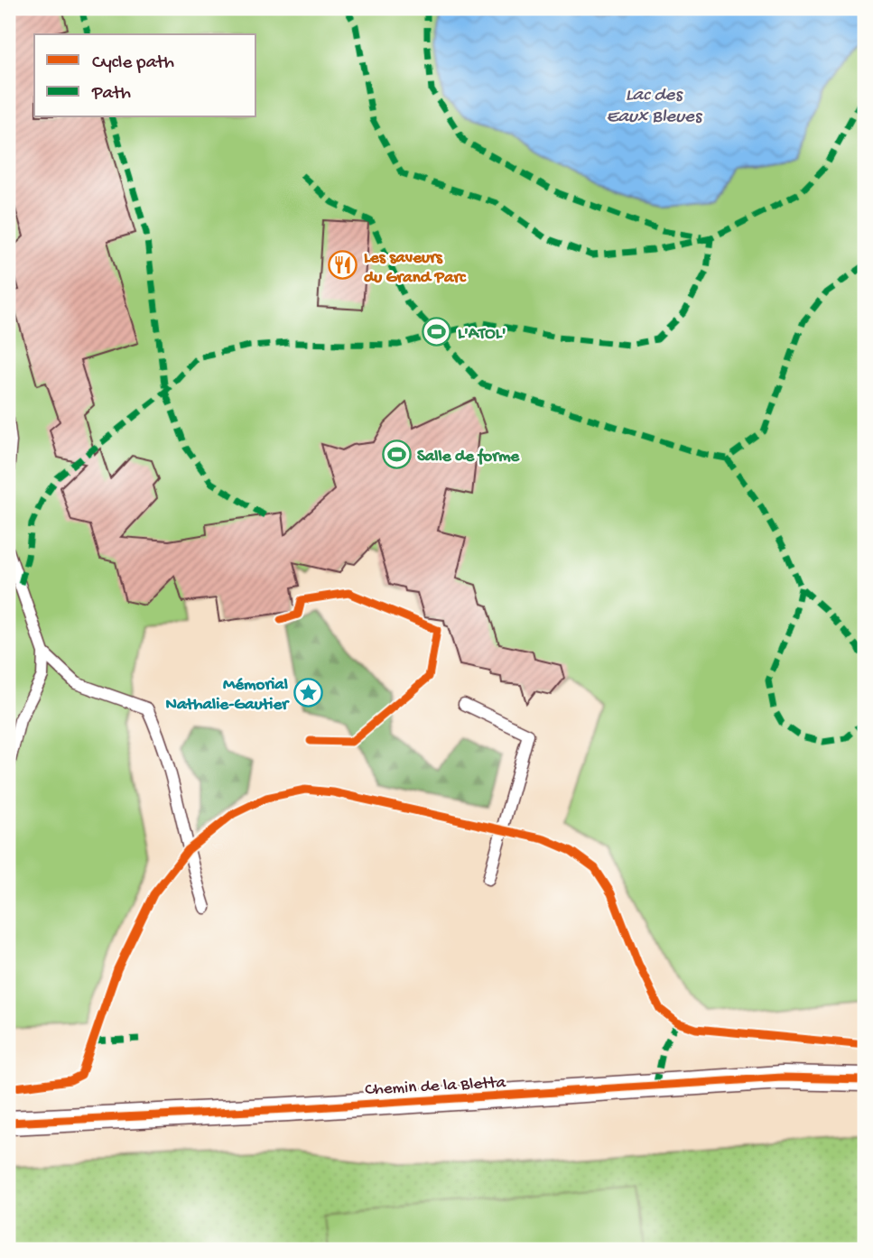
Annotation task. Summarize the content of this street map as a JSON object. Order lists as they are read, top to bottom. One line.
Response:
{"streets":{"street":["Chemin de la Bletta"]},"water":["Lac des Eaux Bleues"],"places":{"restaurant":["Les saveurs du Grand Parc"],"sports":["L'ATOL'","Salle de forme"],"place":["Mémorial Nathalie-Gautier"]},"legend":["Cycle path","Path"]}
